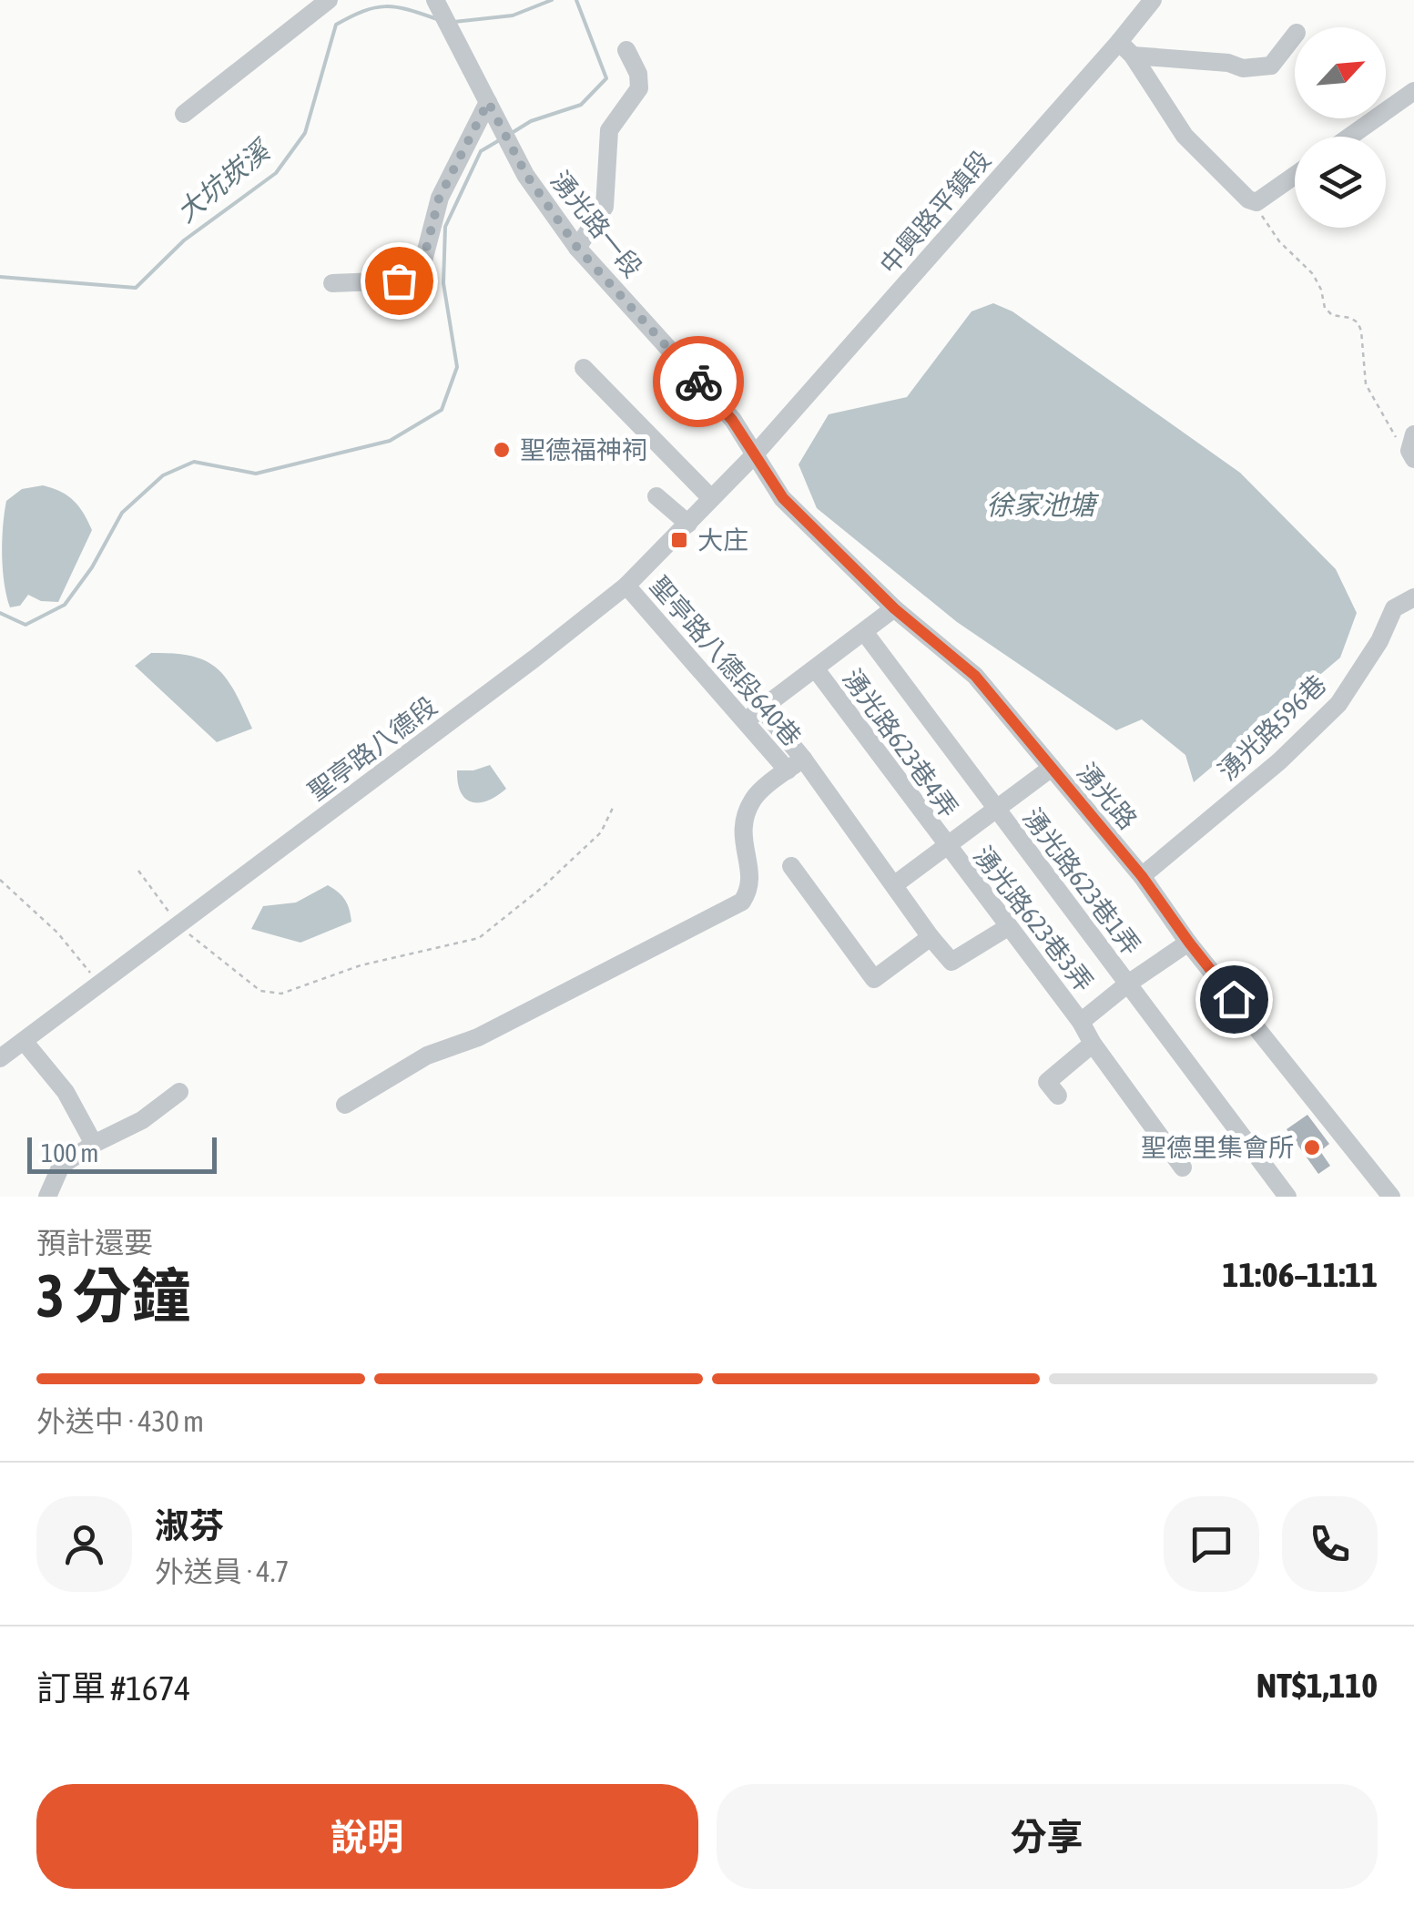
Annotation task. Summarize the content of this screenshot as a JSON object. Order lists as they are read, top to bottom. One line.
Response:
{"streets":{"street":["中興路平鎮段","湧光路一段","聖亭路八德段640巷","湧光路596巷","湧光路623巷4弄","聖亭路八德段","湧光路","湧光路623巷1弄","湧光路623巷3弄"]},"crossings":[["中興路平鎮段","湧光路一段"],["中興路平鎮段","聖亭路八德段"],["中興路平鎮段","湧光路"],["湧光路一段","聖亭路八德段"],["湧光路一段","湧光路"],["聖亭路八德段640巷","聖亭路八德段"],["湧光路596巷","湧光路"],["湧光路623巷4弄","湧光路623巷3弄"],["聖亭路八德段","湧光路"]],"water":["大坑崁溪","徐家池塘"],"places":{"other":["聖德福神祠","聖德里集會所"],"transit":["大庄"]},"scale_bar":"100 m","north":"top right","page":{"scale":"100 m","heading":["3 分鐘","預計還要","11:06–11:11"],"panel":["淑芬","外送員 · 4.7","訂單 #1674","NT$1,110"],"bar":"外送中 · 430 m","buttons":["說明","分享"]}}
